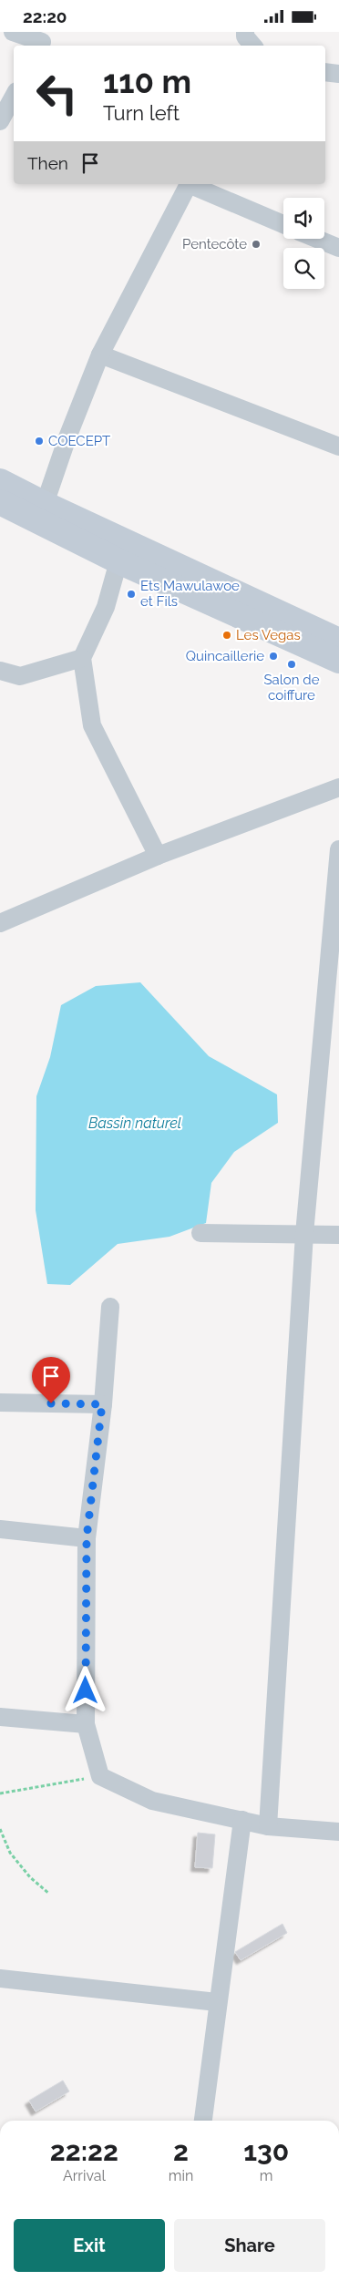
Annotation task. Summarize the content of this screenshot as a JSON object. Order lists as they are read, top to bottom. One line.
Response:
{"water":["Bassin naturel"],"places":["Pentecôte","COECEPT","Ets Mawulawoe et Fils","Les Vegas","Quincaillerie","Salon de coiffure"],"page":{"status":"22:20","turn":["110 m","Turn left"],"then":"Then","eta":["22:22","Arrival","2","min","130","m"],"buttons":["Exit","Share"]}}
